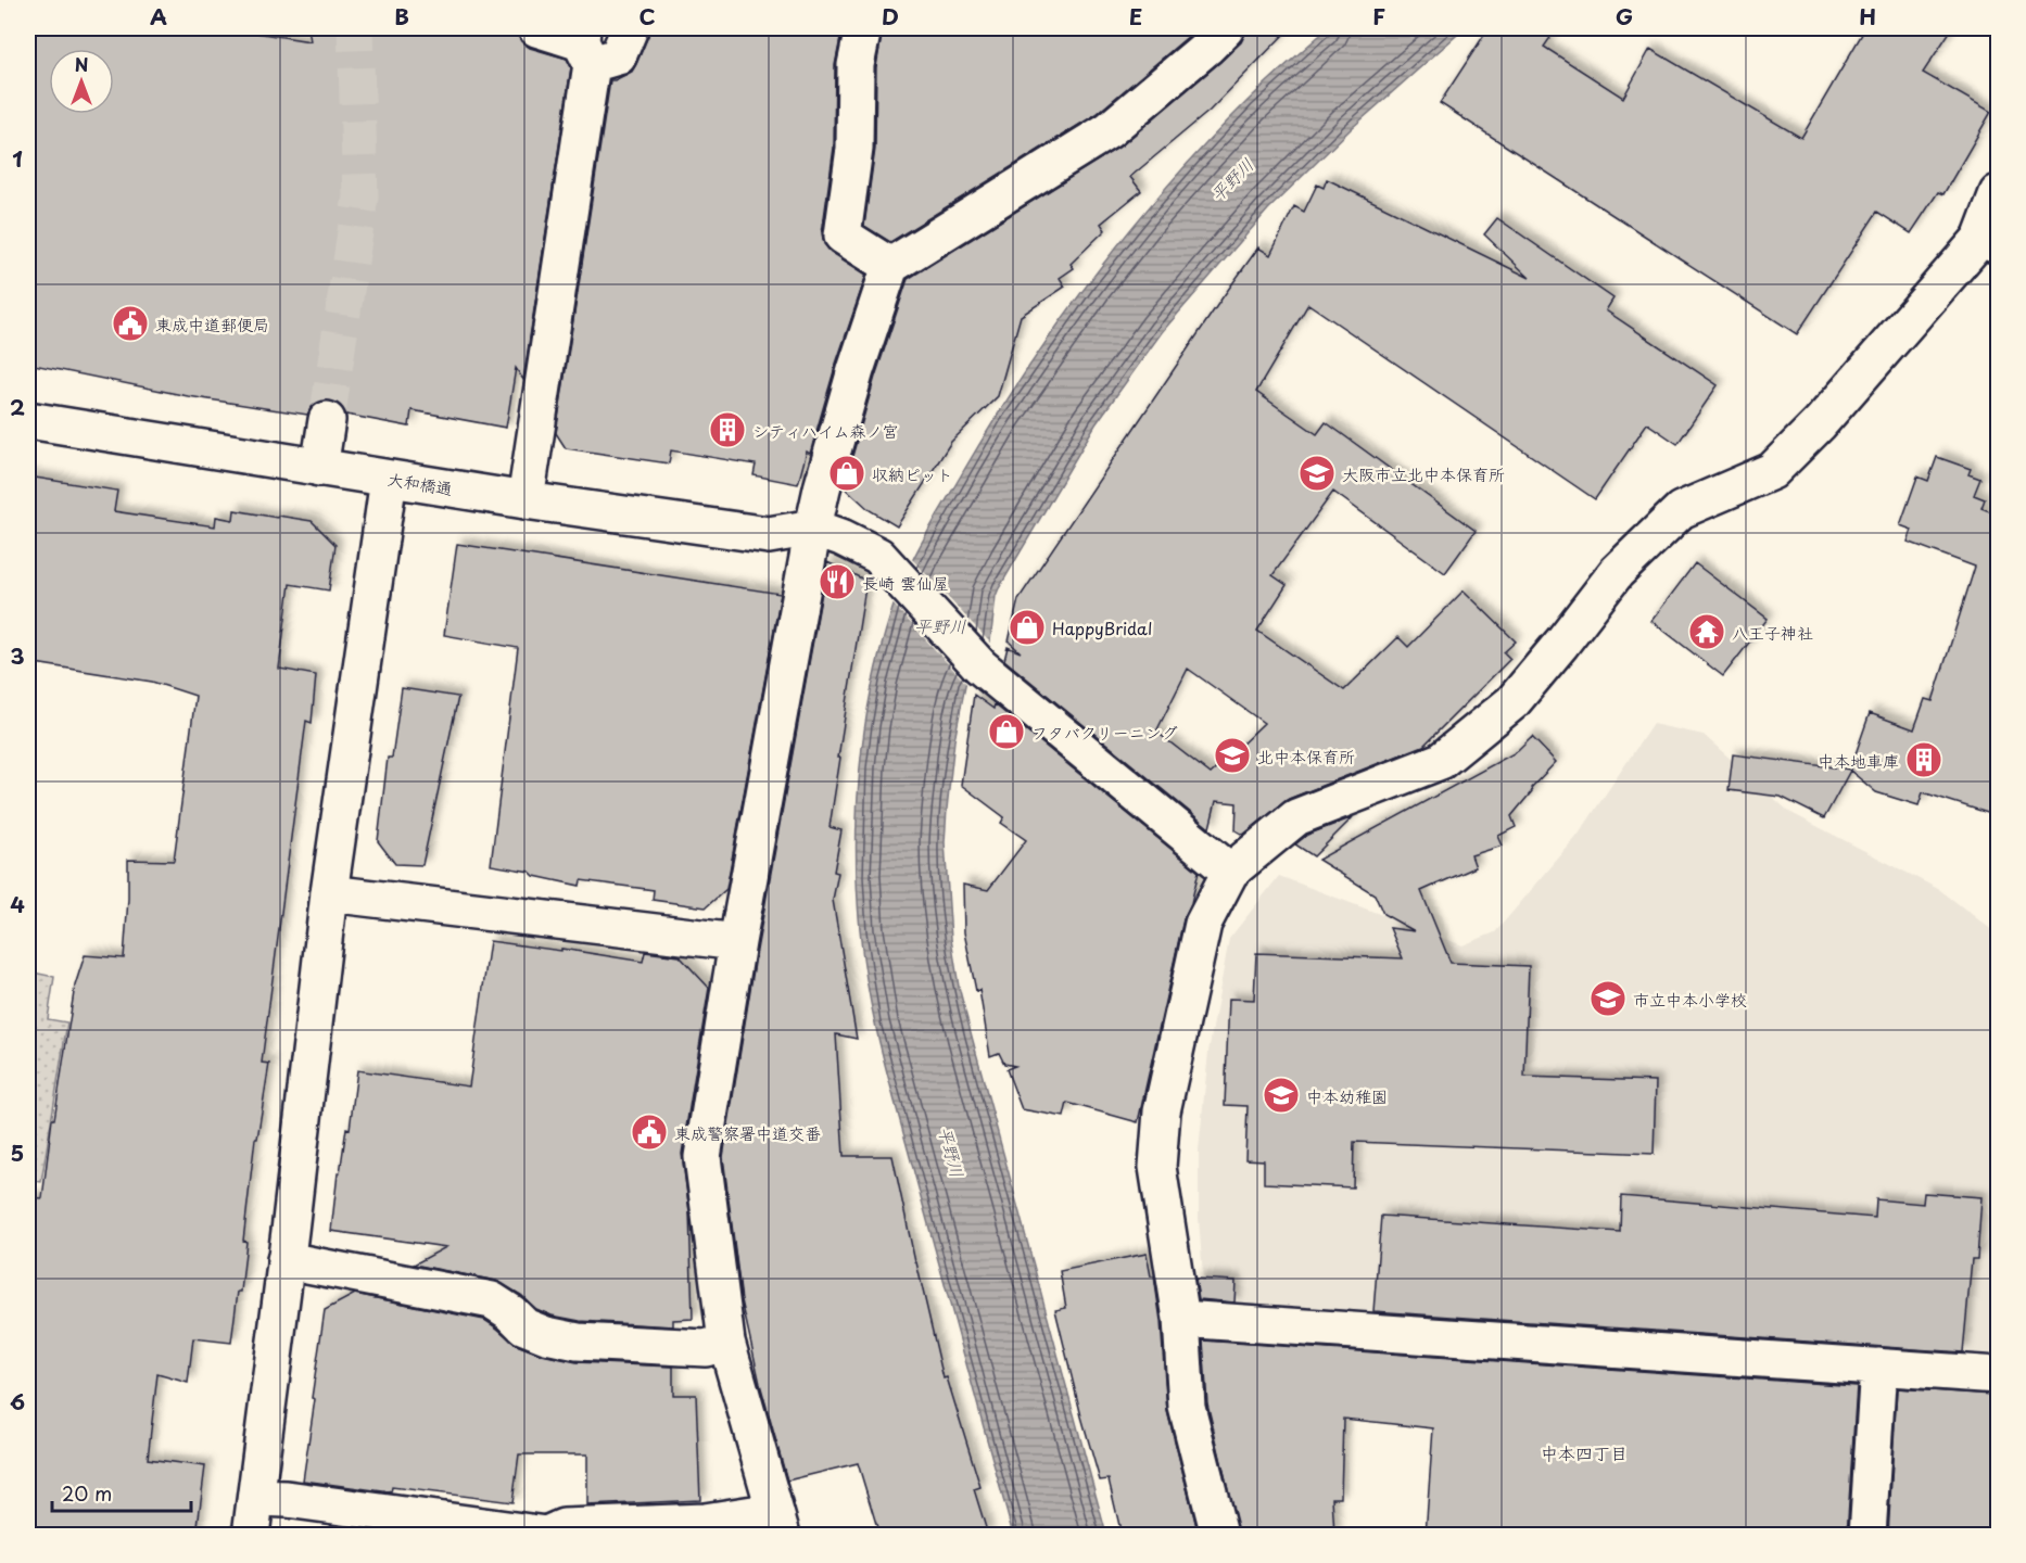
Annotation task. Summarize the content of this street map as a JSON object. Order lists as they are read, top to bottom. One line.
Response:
{"streets":{"street":["大和橋通"]},"districts":["中本四丁目"],"water":["平野川"],"places":{"public building":["東成中道郵便局","東成警察署中道交番"],"building":["シティハイム森ノ宮","中本地車庫"],"shop":["収納ピット","HappyBridal","フタバクリーニング"],"school or university":["大阪市立北中本保育所","北中本保育所","市立中本小学校","中本幼稚園"],"restaurant":["長崎 雲仙屋"],"temple":["八王子神社"]},"scale_bar":"20 m","north":"top","grid":{"columns":["A","B","C","D","E","F","G","H"],"rows":["1","2","3","4","5","6"]}}
